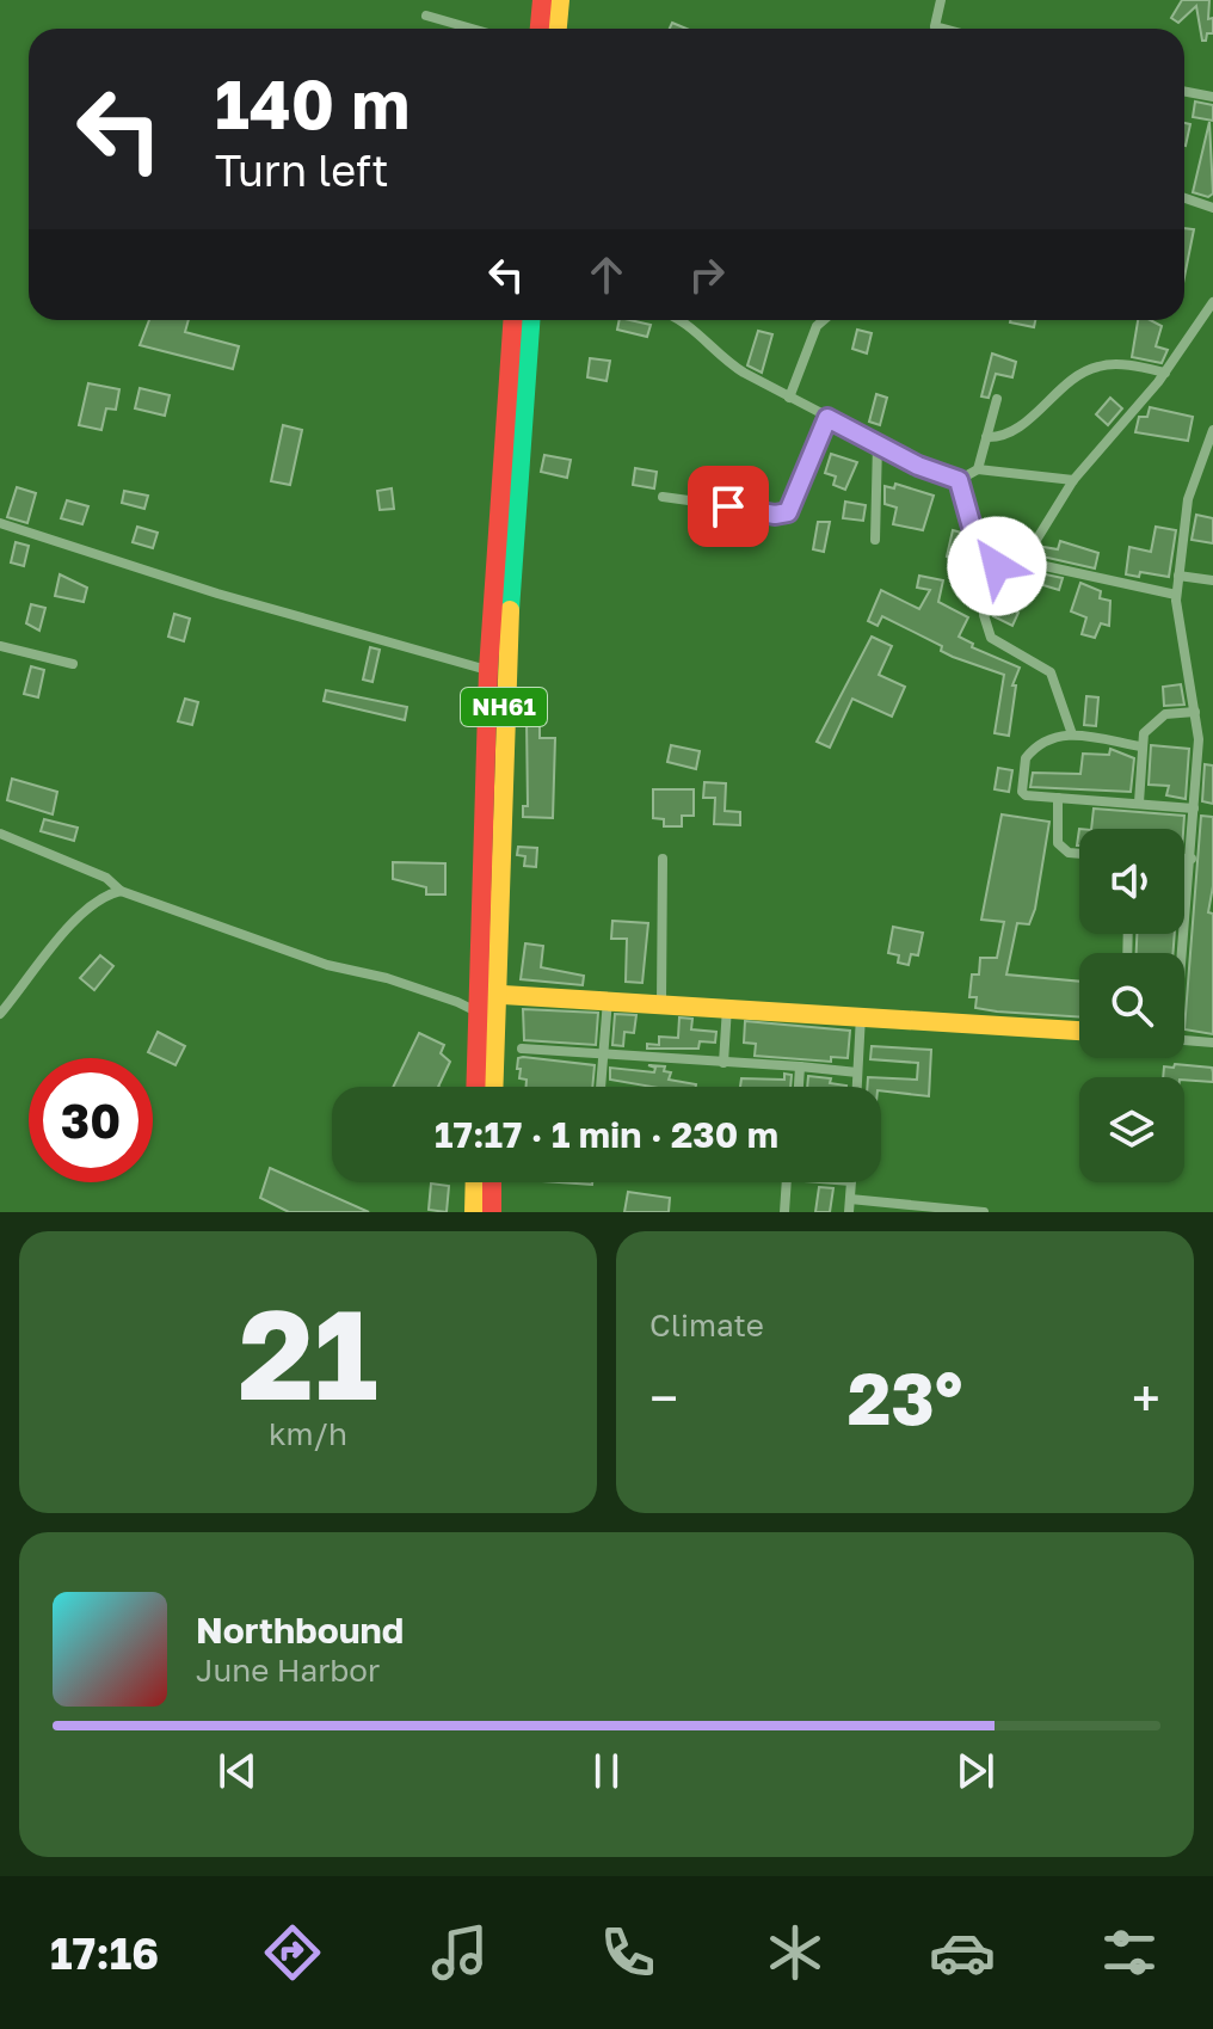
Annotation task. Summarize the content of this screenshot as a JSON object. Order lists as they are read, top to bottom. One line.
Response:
{"streets":{"main road":["NH61"]},"page":{"turn":["140 m","Turn left"],"limit":"30","trip":"17:17 · 1 min · 230 m","tile":[["21","km/h"],"Climate"],"heat":["−","23°","+"],"song":["Northbound","June Harbor"],"tabs":"17:16"}}
